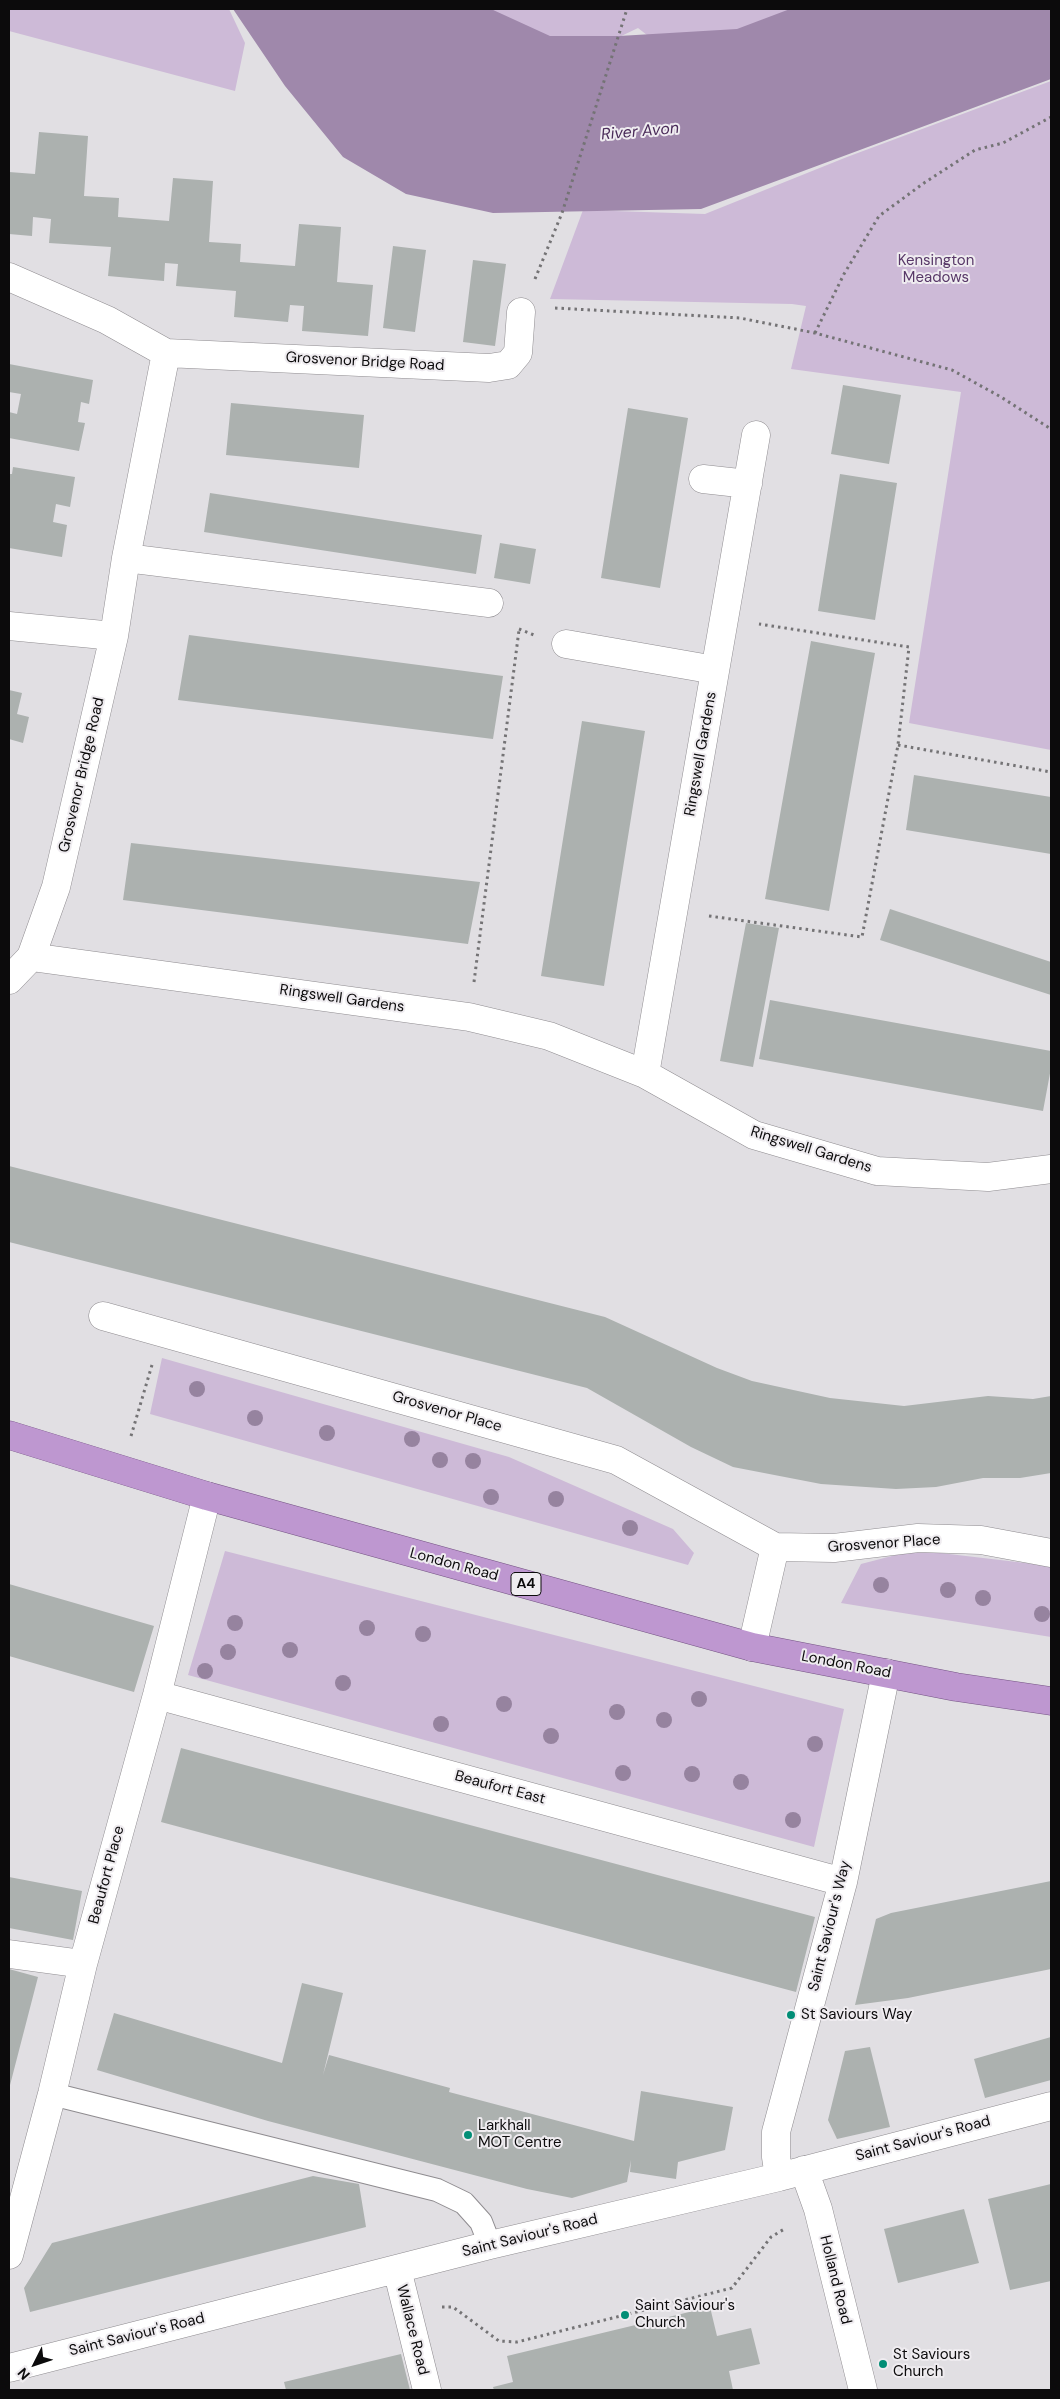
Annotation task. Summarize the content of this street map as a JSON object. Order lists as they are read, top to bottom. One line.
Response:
{"streets":{"highway":["London Road","A4"],"street":["Grosvenor Bridge Road","Ringswell Gardens","Grosvenor Place","Beaufort East","Beaufort Place","Saint Saviour's Way","Saint Saviour's Road","Holland Road","Wallace Road"]},"crossings":[["Grosvenor Bridge Road","Ringswell Gardens"],["London Road","Beaufort Place"],["London Road","Saint Saviour's Way"],["Beaufort East","Beaufort Place"],["Beaufort East","Saint Saviour's Way"],["Saint Saviour's Way","Saint Saviour's Road"],["Saint Saviour's Way","Holland Road"],["Saint Saviour's Road","Holland Road"],["Saint Saviour's Road","Wallace Road"]],"water":["River Avon"],"parks":["Kensington Meadows"],"places":["St Saviours Way","Larkhall MOT Centre","Saint Saviour's Church","St Saviours Church"],"north":"bottom left"}
